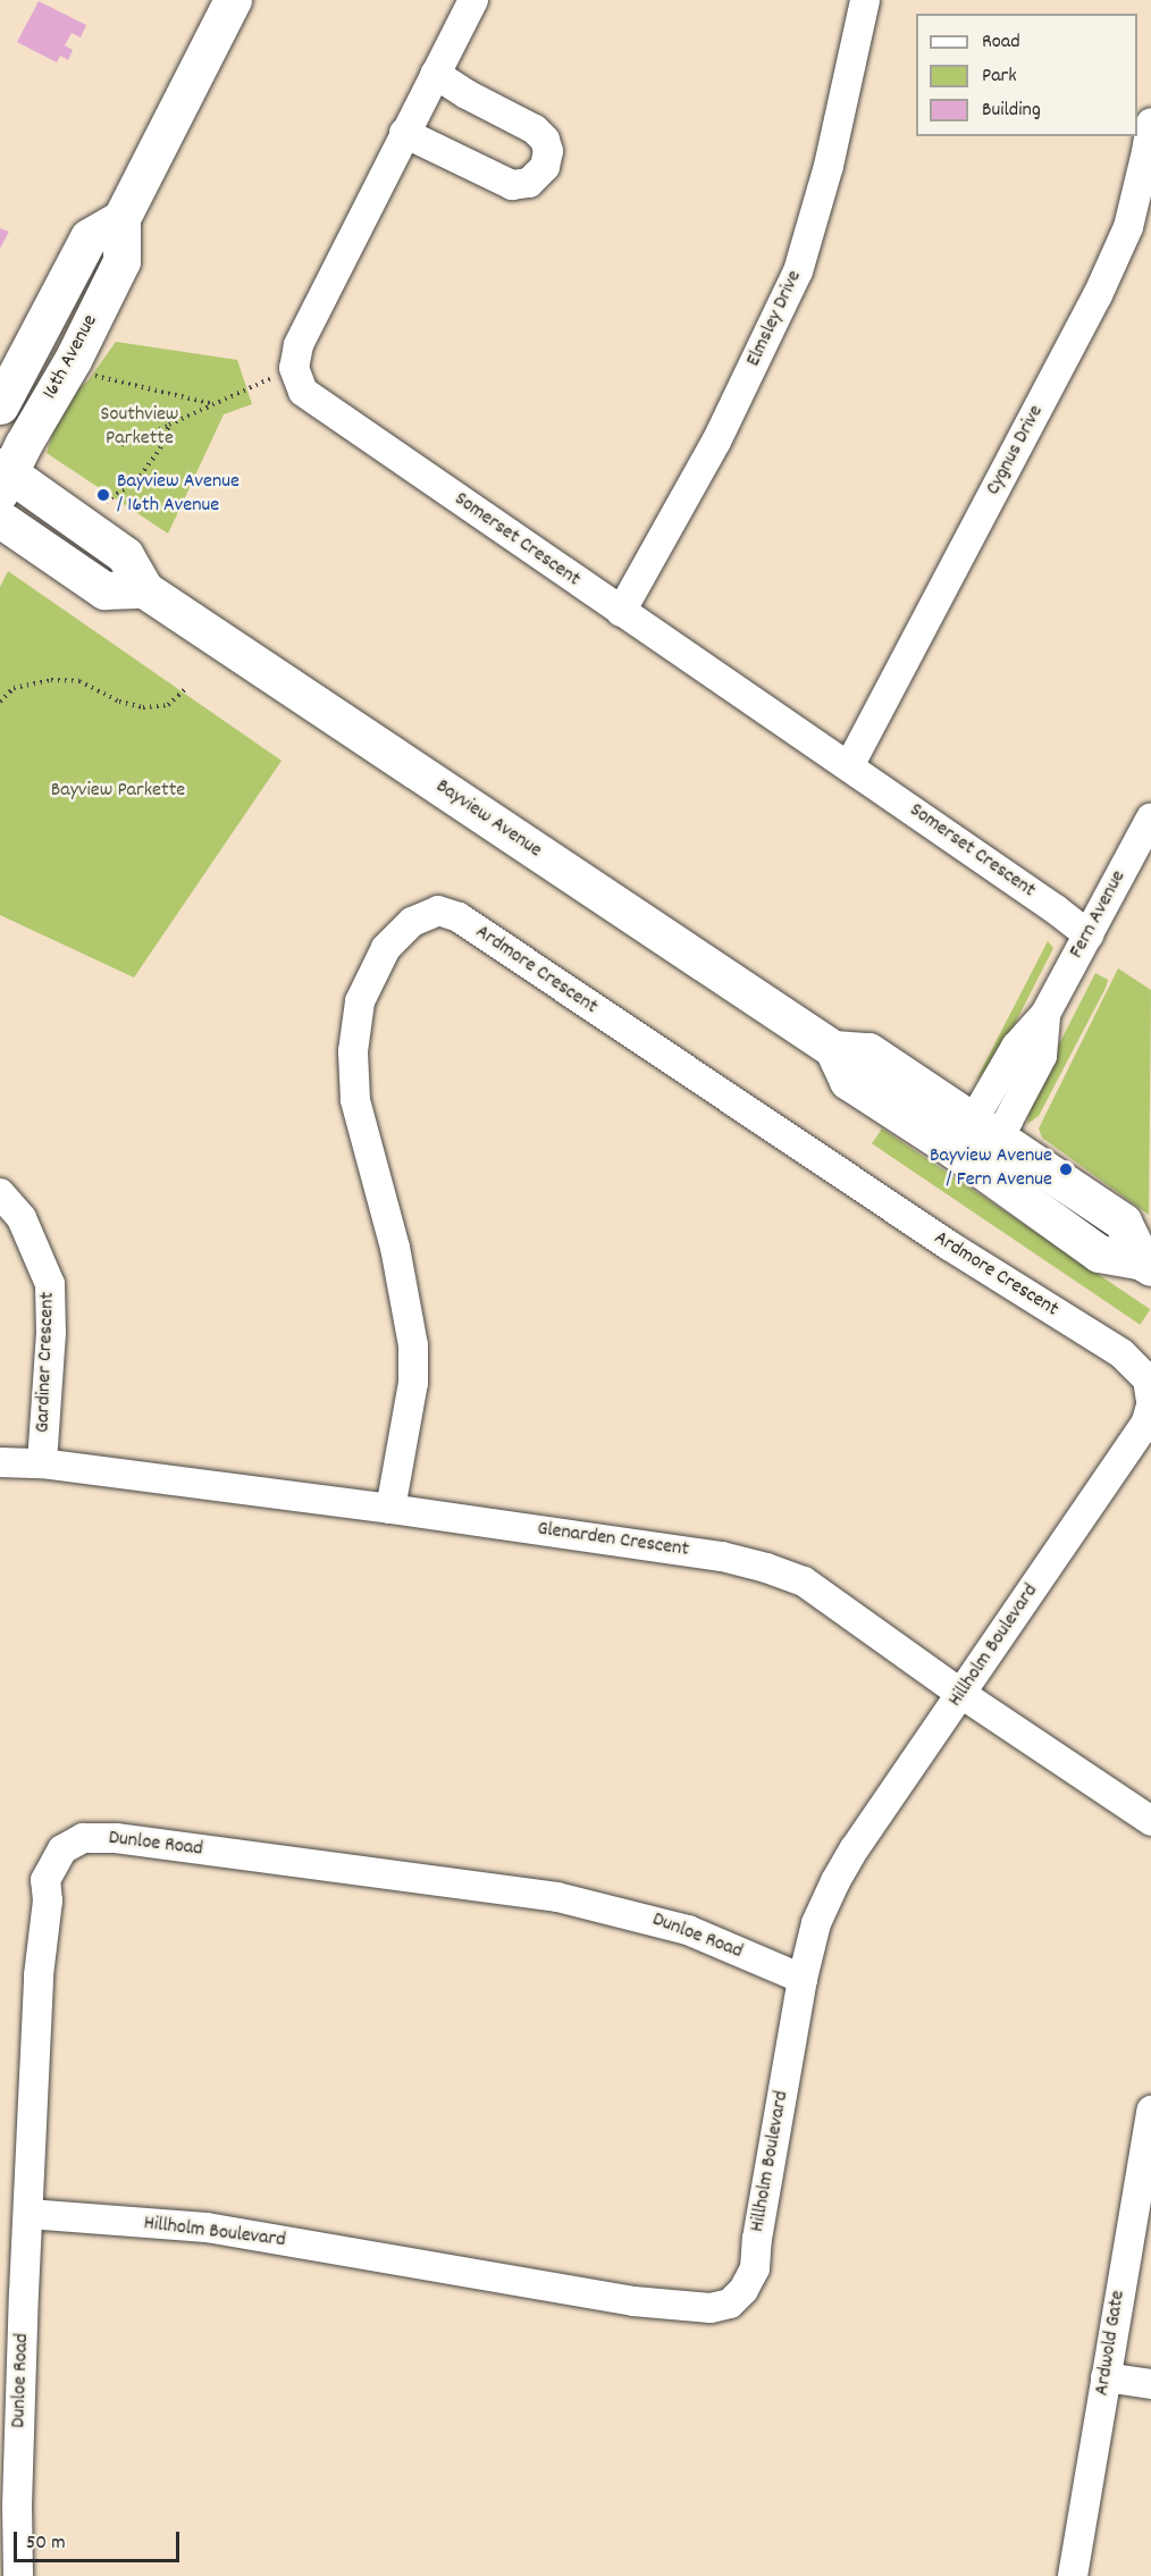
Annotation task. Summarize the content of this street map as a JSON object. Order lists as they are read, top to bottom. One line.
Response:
{"streets":{"main road":["16th Avenue","Bayview Avenue"],"street":["Elmsley Drive","Cygnus Drive","Somerset Crescent","Fern Avenue","Ardmore Crescent","Gardiner Crescent","Glenarden Crescent","Hillholm Boulevard","Dunloe Road","Ardwold Gate"]},"crossings":[["Elmsley Drive","Somerset Crescent"],["16th Avenue","Bayview Avenue"],["Cygnus Drive","Somerset Crescent"],["Somerset Crescent","Fern Avenue"],["Bayview Avenue","Fern Avenue"],["Ardmore Crescent","Glenarden Crescent"],["Gardiner Crescent","Glenarden Crescent"],["Glenarden Crescent","Hillholm Boulevard"],["Hillholm Boulevard","Dunloe Road"]],"parks":["Southview Parkette","Bayview Parkette"],"places":["Bayview Avenue / 16th Avenue","Bayview Avenue / Fern Avenue"],"legend":["Road","Park","Building"],"scale_bar":"50 m"}
